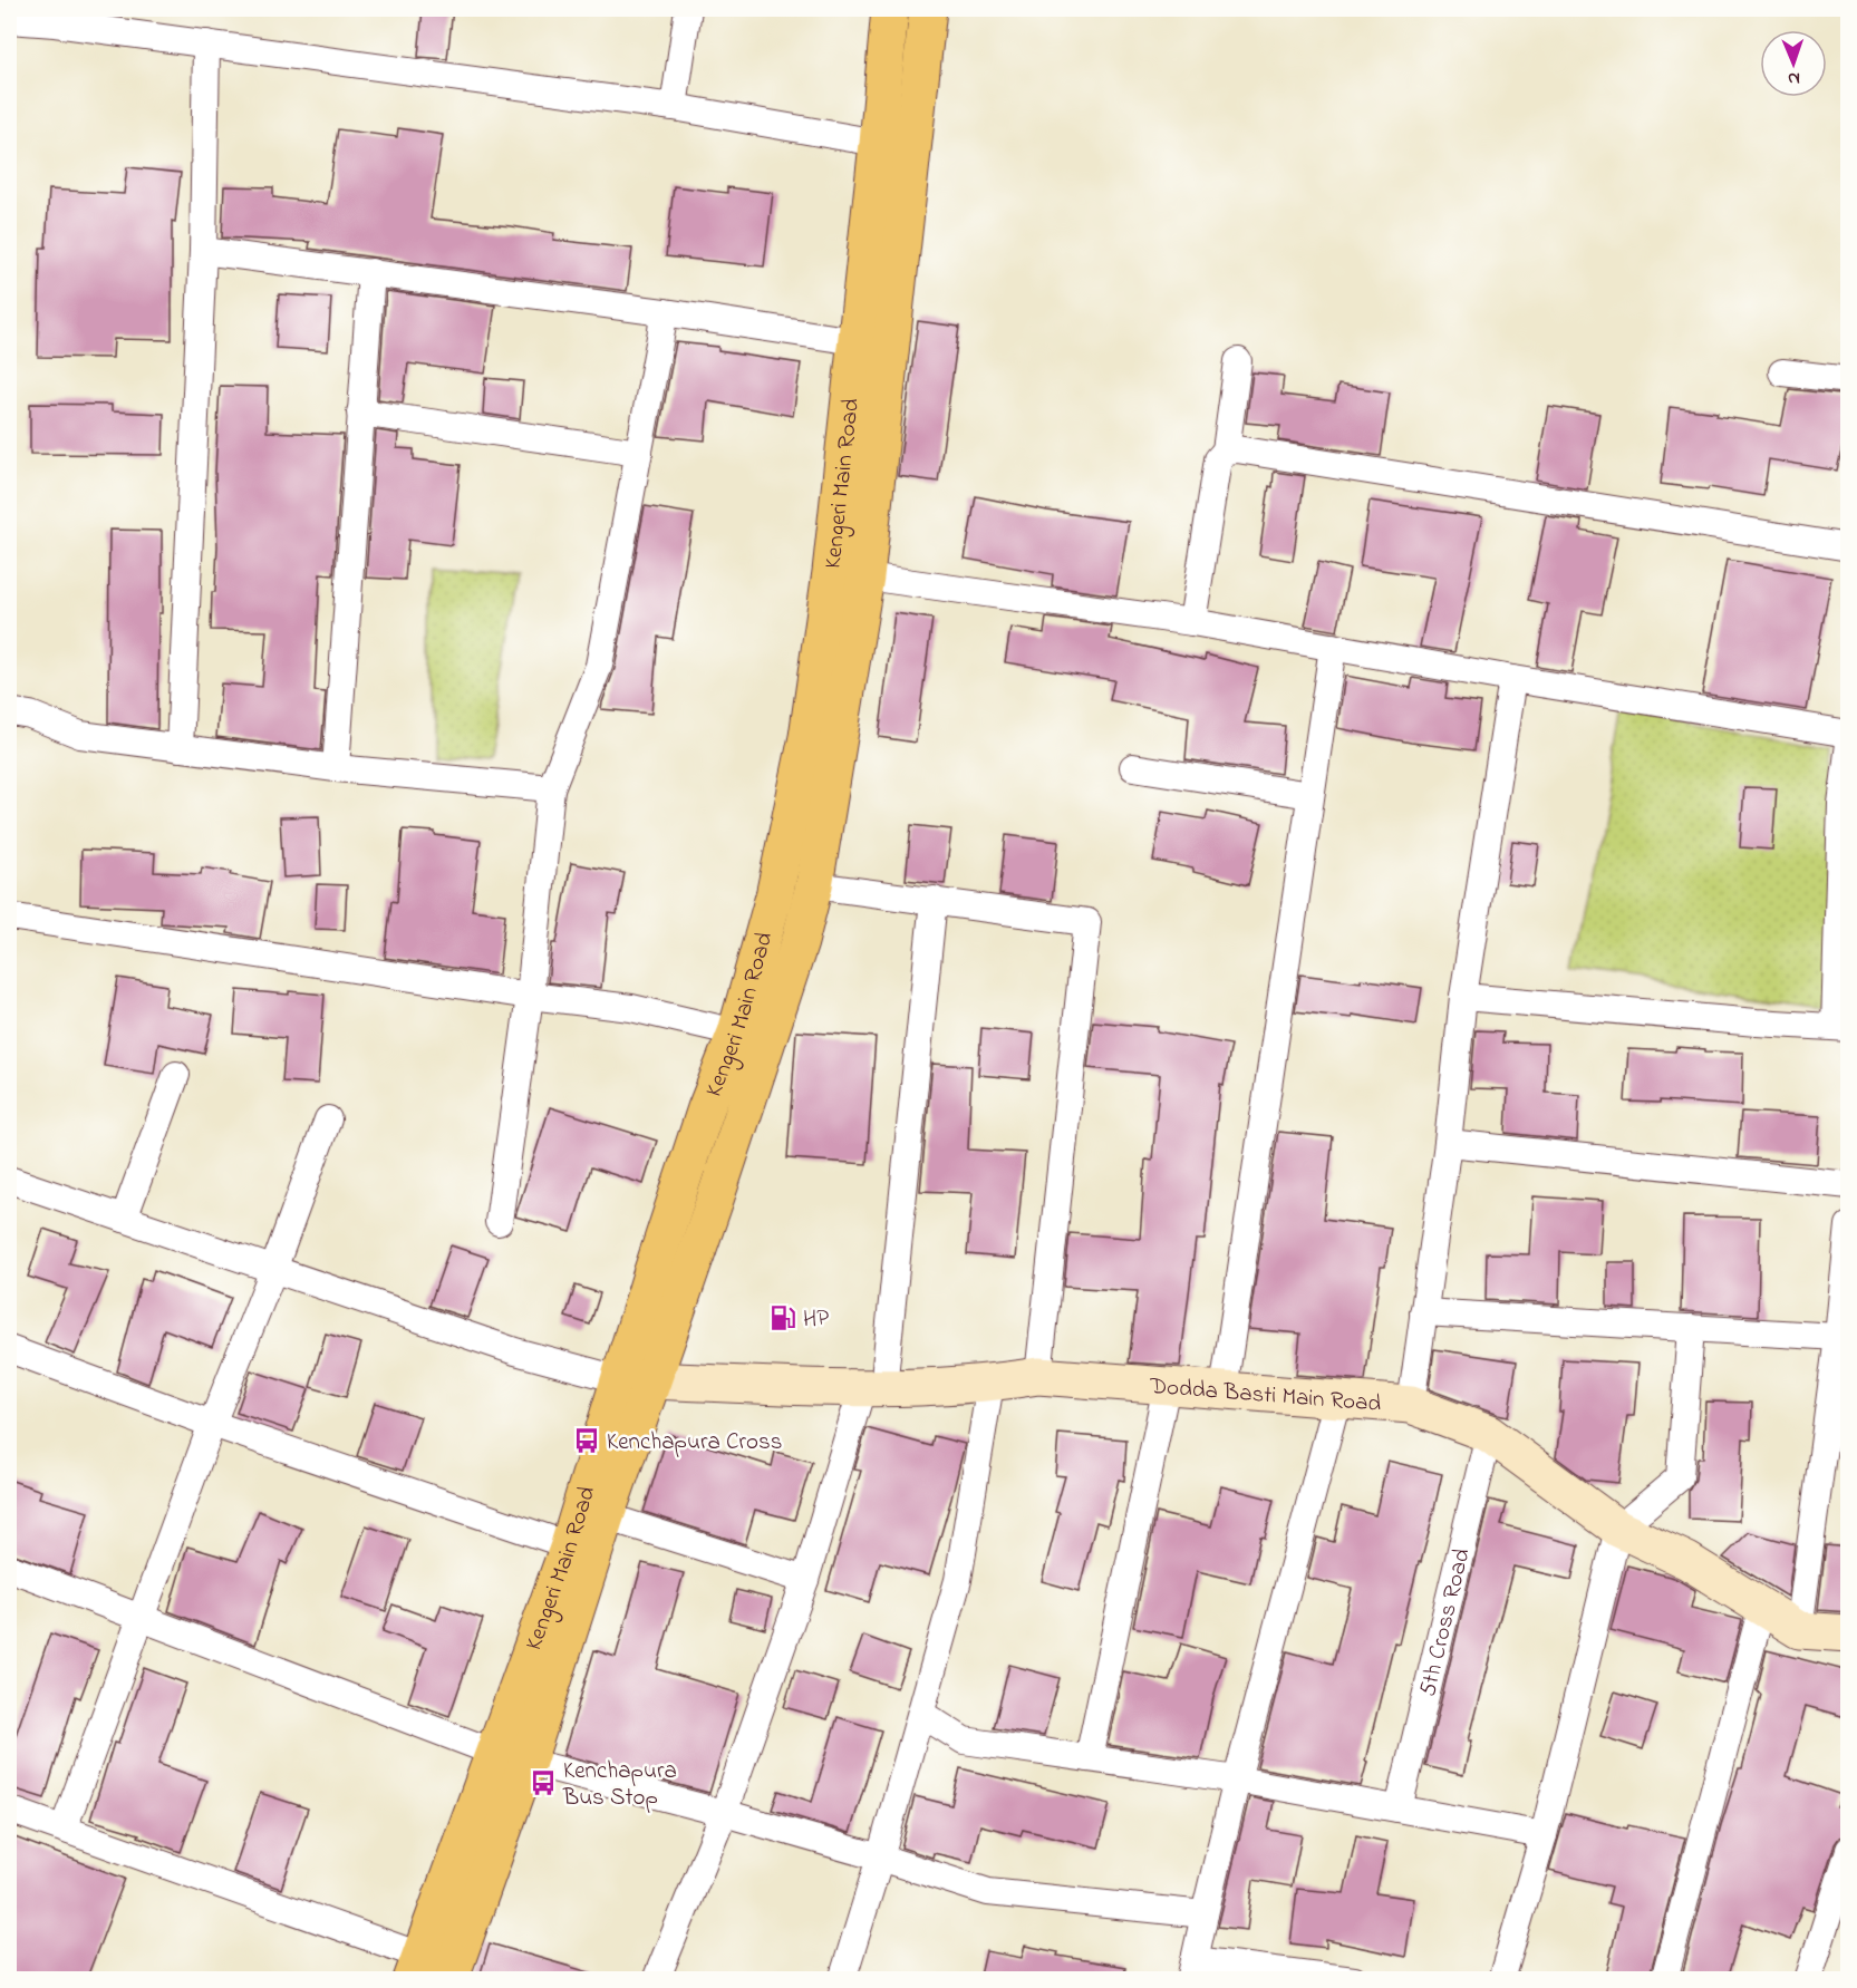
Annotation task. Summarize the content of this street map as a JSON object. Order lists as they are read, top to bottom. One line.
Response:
{"streets":{"main road":["Kengeri Main Road"],"street":["Dodda Basti Main Road","5th Cross Road"]},"crossings":[["Kengeri Main Road","Dodda Basti Main Road"],["Dodda Basti Main Road","5th Cross Road"]],"places":{"fuel station":["HP"],"bus stop":["Kenchapura Cross","Kenchapura Bus Stop"]},"north":"bottom"}
